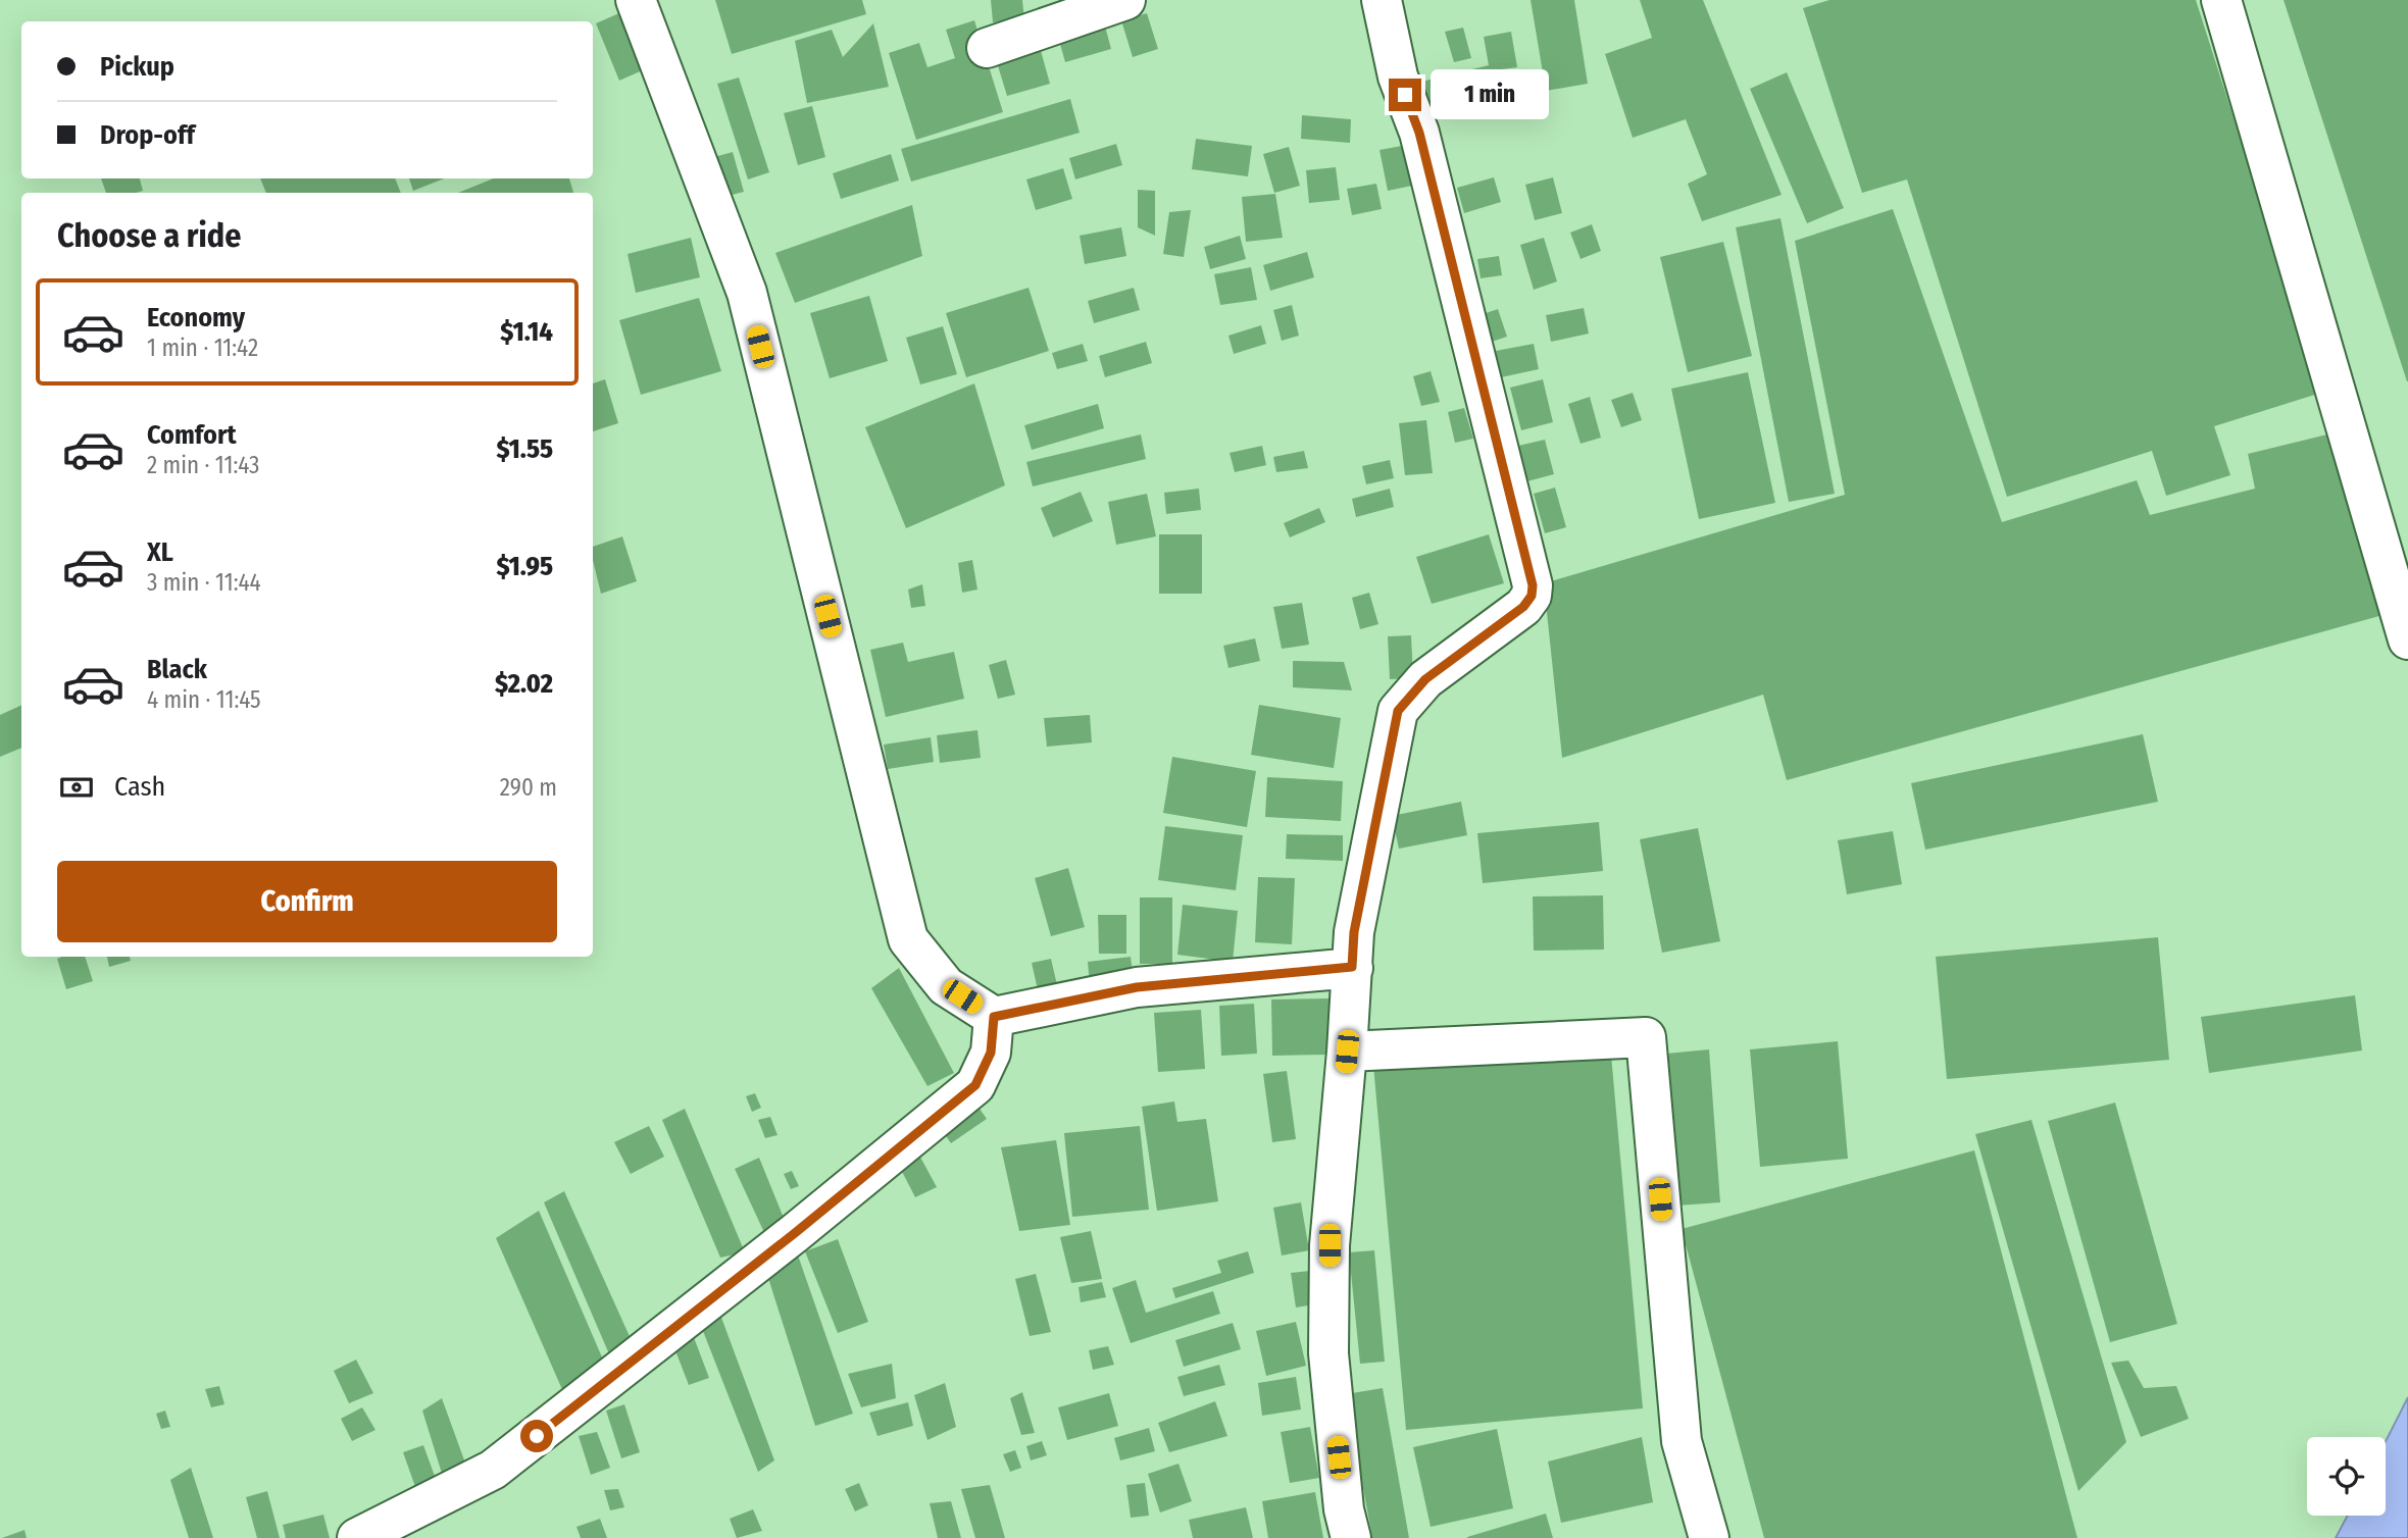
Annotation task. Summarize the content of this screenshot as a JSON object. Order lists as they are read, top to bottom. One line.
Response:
{"page":{"banner":["Pickup","Drop-off"],"bubble":"1 min","heading":"Choose a ride","list":[{"name":"Economy","note":"1 min · 11:42","value":"$1.14"},{"name":"Comfort","note":"2 min · 11:43","value":"$1.55"},{"name":"XL","note":"3 min · 11:44","value":"$1.95"},{"name":"Black","note":"4 min · 11:45","value":"$2.02"}],"pay":["Cash","290 m"],"buttons":"Confirm"}}
